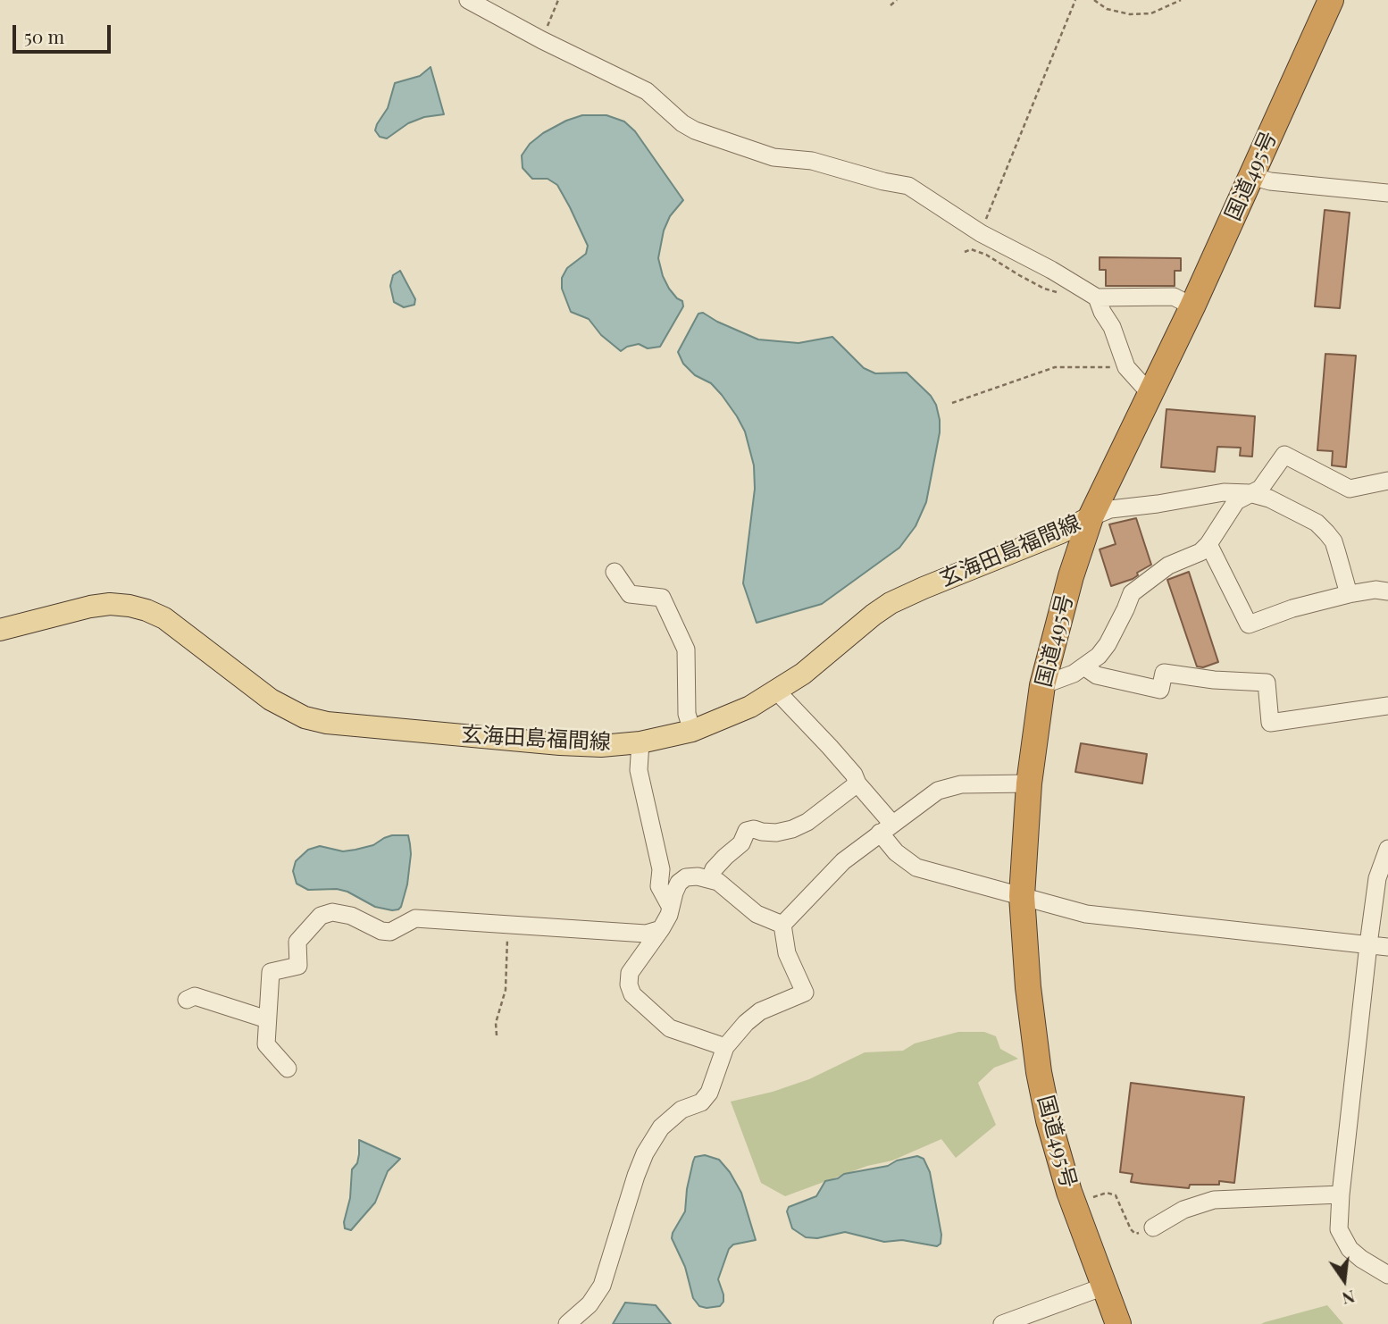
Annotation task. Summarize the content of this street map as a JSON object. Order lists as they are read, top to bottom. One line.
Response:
{"streets":{"highway":["国道495号"],"main road":["玄海田島福間線"]},"crossings":[["国道495号","玄海田島福間線"]],"scale_bar":"50 m","north":"bottom"}
